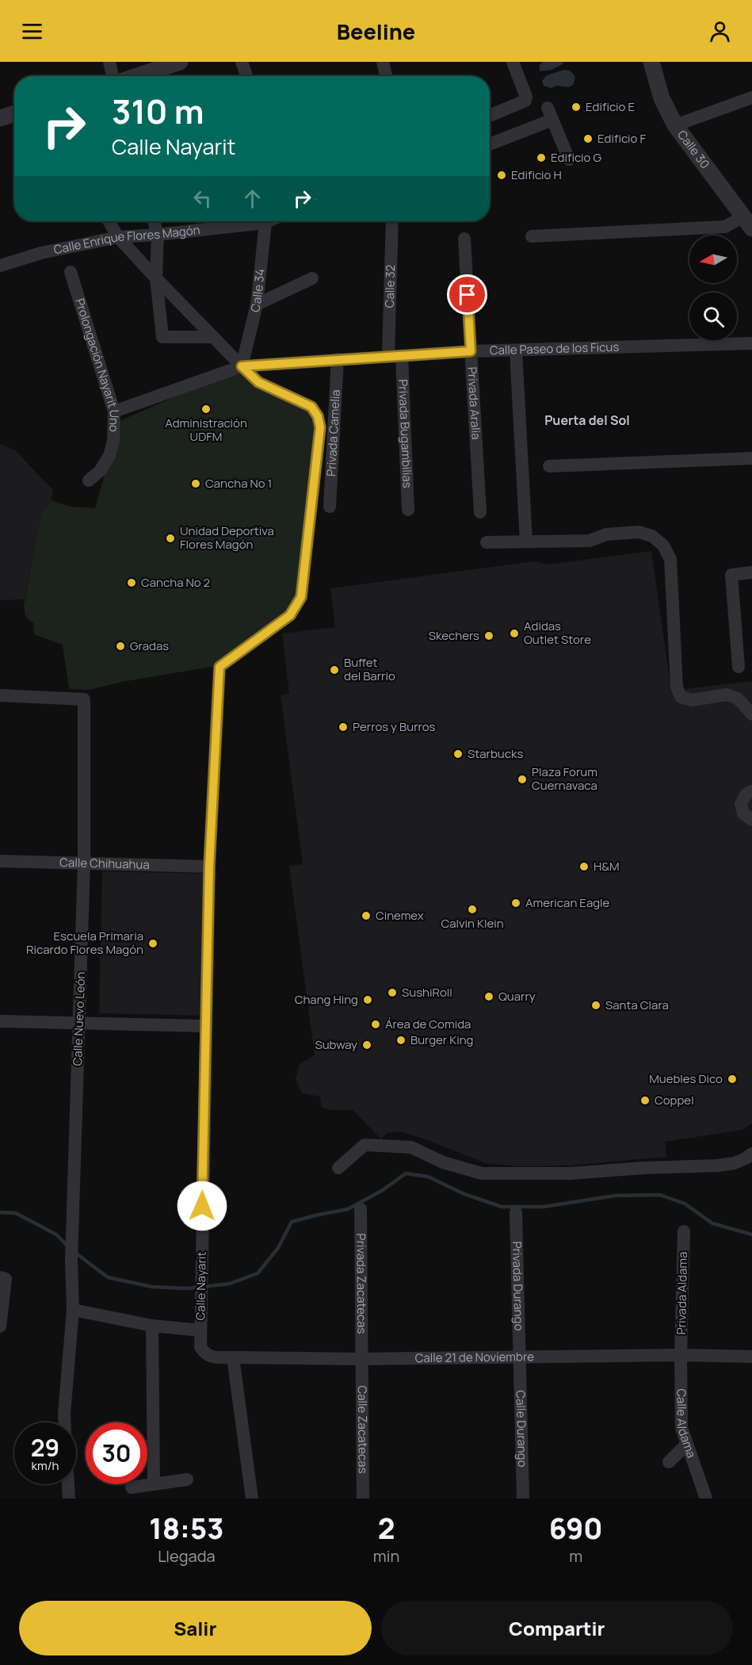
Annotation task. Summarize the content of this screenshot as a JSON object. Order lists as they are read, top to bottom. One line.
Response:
{"streets":{"street":["Calle 30","Calle Enrique Flores Magón","Calle 32","Calle 34","Calle Paseo de los Ficus","Prolongación Nayarit Uno","Privada Aralia","Privada Camelia","Privada Bugambilias","Calle Chihuahua","Calle Nuevo León","Privada Zacatecas","Privada Durango","Calle Nayarit","Privada Aldama","Calle 21 de Noviembre","Calle Aldama","Calle Zacatecas","Calle Durango"]},"crossings":[["Calle 32","Calle Paseo de los Ficus"],["Calle 32","Privada Bugambilias"],["Calle 34","Calle Paseo de los Ficus"],["Calle 34","Calle Nayarit"],["Calle Paseo de los Ficus","Prolongación Nayarit Uno"],["Calle Paseo de los Ficus","Privada Aralia"],["Calle Paseo de los Ficus","Privada Camelia"],["Calle Paseo de los Ficus","Privada Bugambilias"],["Calle Paseo de los Ficus","Calle Nayarit"],["Calle Chihuahua","Calle Nuevo León"],["Calle Chihuahua","Calle Nayarit"],["Privada Zacatecas","Calle 21 de Noviembre"],["Privada Zacatecas","Calle Zacatecas"],["Privada Durango","Calle 21 de Noviembre"],["Privada Durango","Calle Durango"],["Calle Nayarit","Calle 21 de Noviembre"],["Privada Aldama","Calle 21 de Noviembre"],["Privada Aldama","Calle Aldama"],["Calle 21 de Noviembre","Calle Aldama"],["Calle 21 de Noviembre","Calle Zacatecas"],["Calle 21 de Noviembre","Calle Durango"]],"districts":["Puerta del Sol"],"places":["Edificio E","Edificio F","Edificio G","Edificio H","Administración UDFM","Cancha No 1","Unidad Deportiva Flores Magón","Cancha No 2","Adidas Outlet Store","Skechers","Gradas","Buffet del Barrio","Perros y Burros","Starbucks","Plaza Forum Cuernavaca","H&M","American Eagle","Calvin Klein","Cinemex","Escuela Primaria Ricardo Flores Magón","SushiRoll","Quarry","Chang Hing","Santa Clara","Área de Comida","Burger King","Subway","Muebles Dico","Coppel"],"north":"left","page":{"header":"Beeline","turn":["310 m","Calle Nayarit"],"speed":"29 km/h","limit":"30","eta":["18:53","Llegada","2","min","690","m"],"buttons":["Salir","Compartir"]}}
